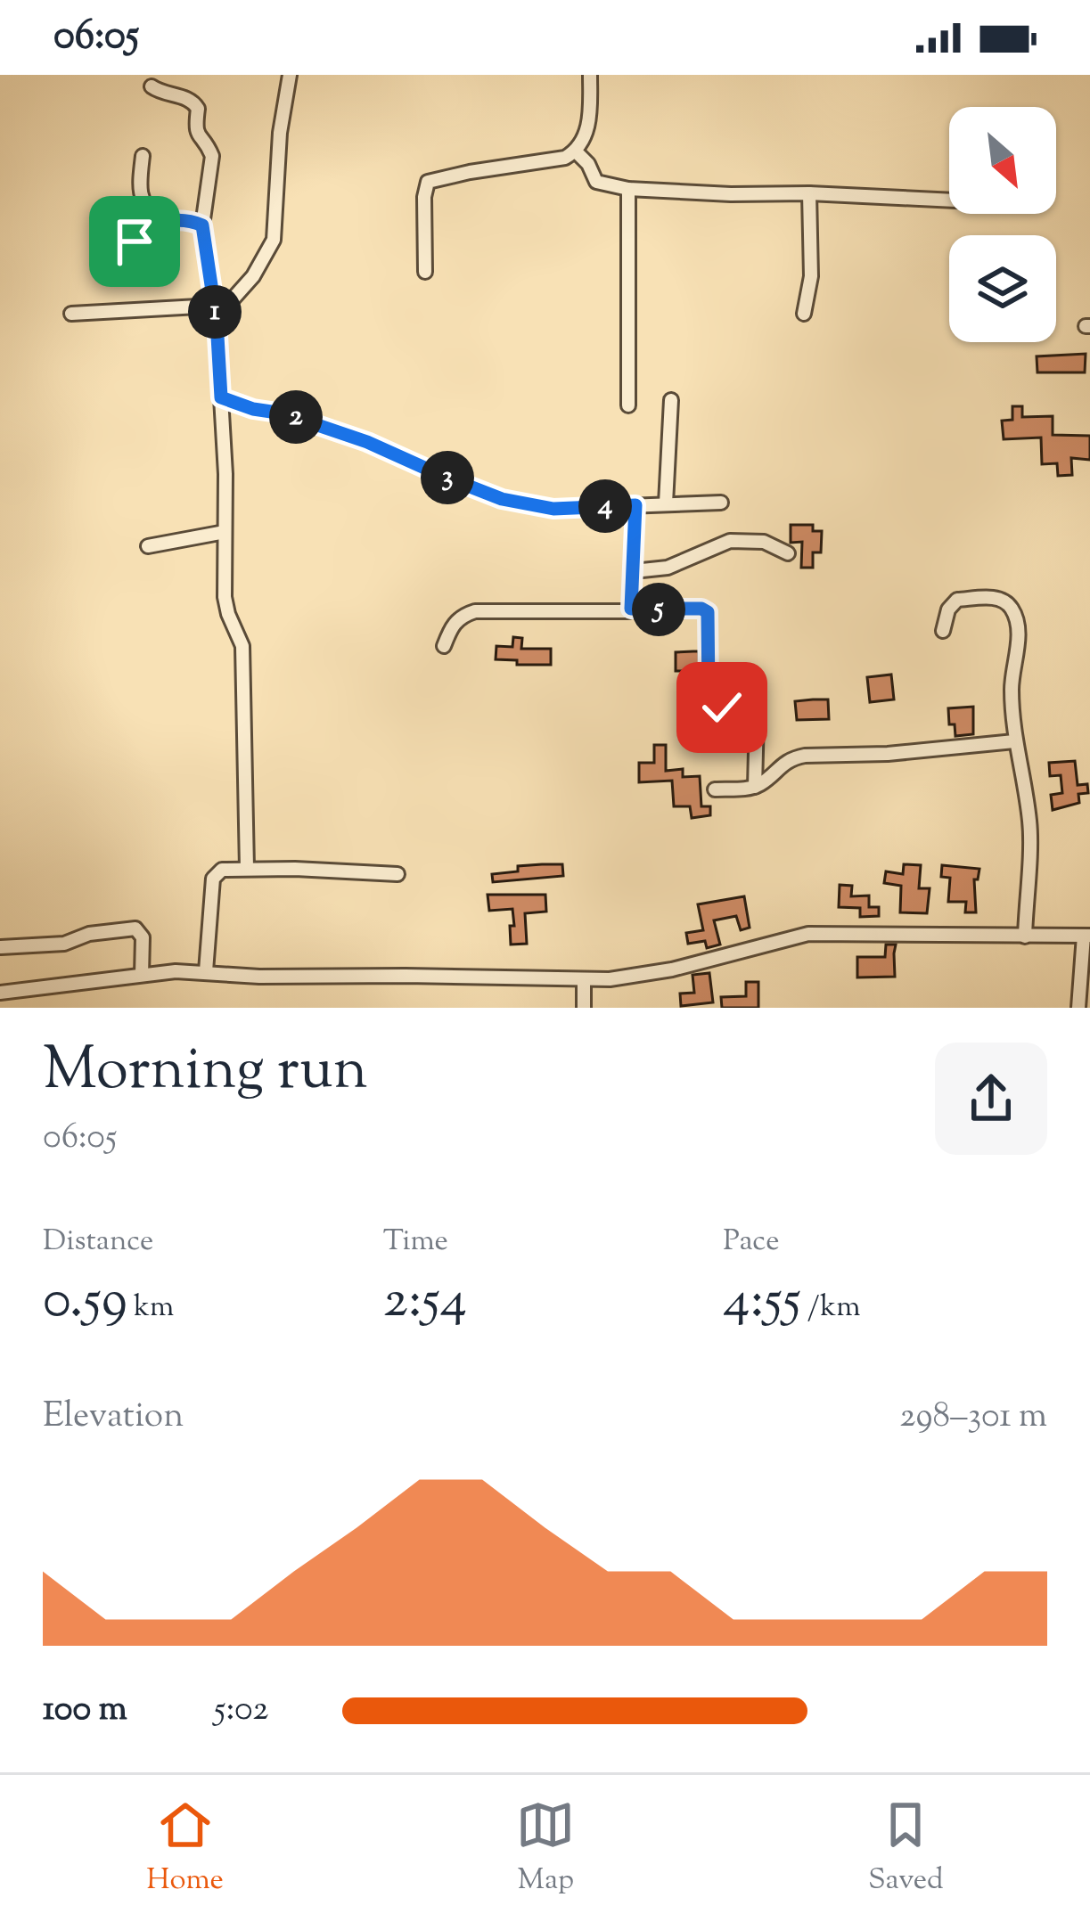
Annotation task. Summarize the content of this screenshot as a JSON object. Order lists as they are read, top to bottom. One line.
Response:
{"north":"bottom right","page":{"status":"06:05","pins":["1","2","3","4","5"],"heading":["Morning run","06:05"],"stats":[["Distance","0.59 km"],["Time","2:54"],["Pace","4:55 /km"]],"chart":["Elevation","298–301 m"],"list":[{"name":"100 m","note":"5:02"}],"tabs":["Home","Map","Saved"]}}
